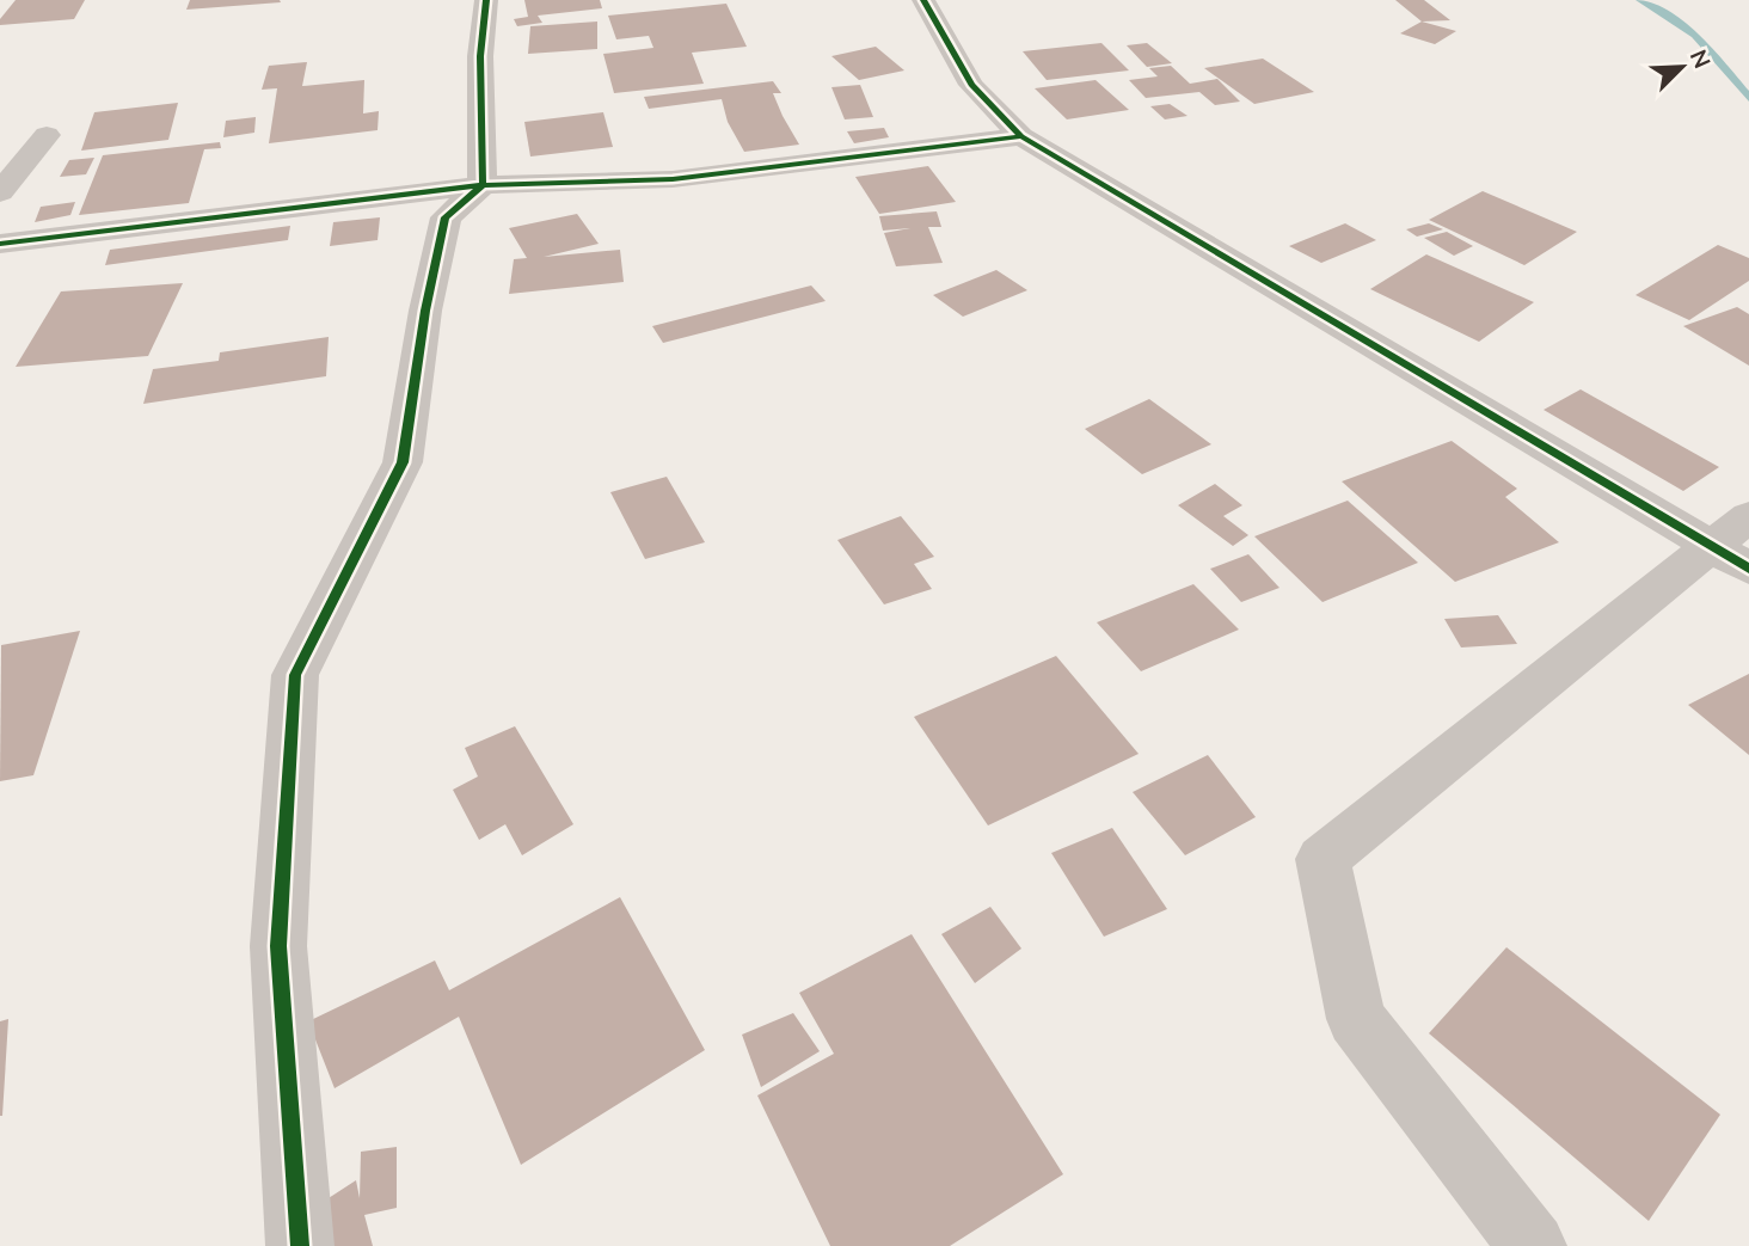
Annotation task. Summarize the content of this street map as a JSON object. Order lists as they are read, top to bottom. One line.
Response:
{"north":"top right"}
